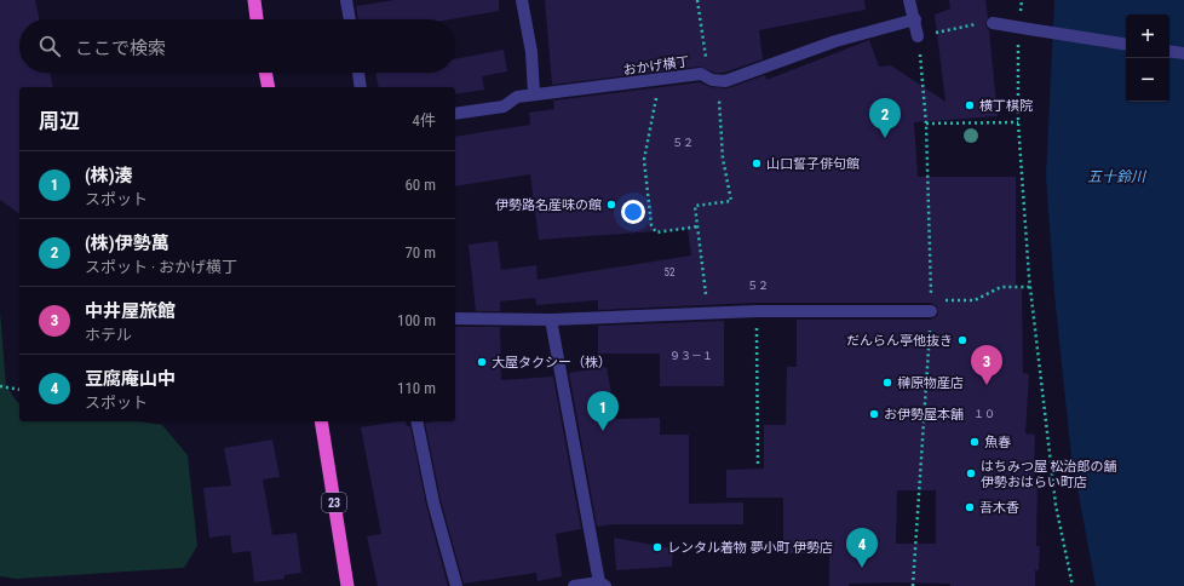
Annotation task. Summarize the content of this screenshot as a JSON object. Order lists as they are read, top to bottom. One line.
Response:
{"streets":{"highway":["23"],"street":["おかげ横丁"]},"water":["五十鈴川"],"places":["横丁棋院","山口誓子俳句館","伊勢路名産味の館","だんらん亭他抜き","大屋タクシー（株）","榊原物産店","お伊勢屋本舗","魚春","はちみつ屋 松治郎の舗 伊勢おはらい町店","吾木香","レンタル着物 夢小町 伊勢店"],"house_numbers":["５２","52","５２","９３－１","１０"],"page":{"map_buttons":["+","−"],"search":"ここで検索","heading":["周辺","4件"],"pins":["2","3","1","4"],"list":[{"mark":"1","name":"(株)湊","note":"スポット","value":"60 m"},{"mark":"2","name":"(株)伊勢萬","note":"スポット · おかげ横丁","value":"70 m"},{"mark":"3","name":"中井屋旅館","note":"ホテル","value":"100 m"},{"mark":"4","name":"豆腐庵山中","note":"スポット","value":"110 m"}]}}
